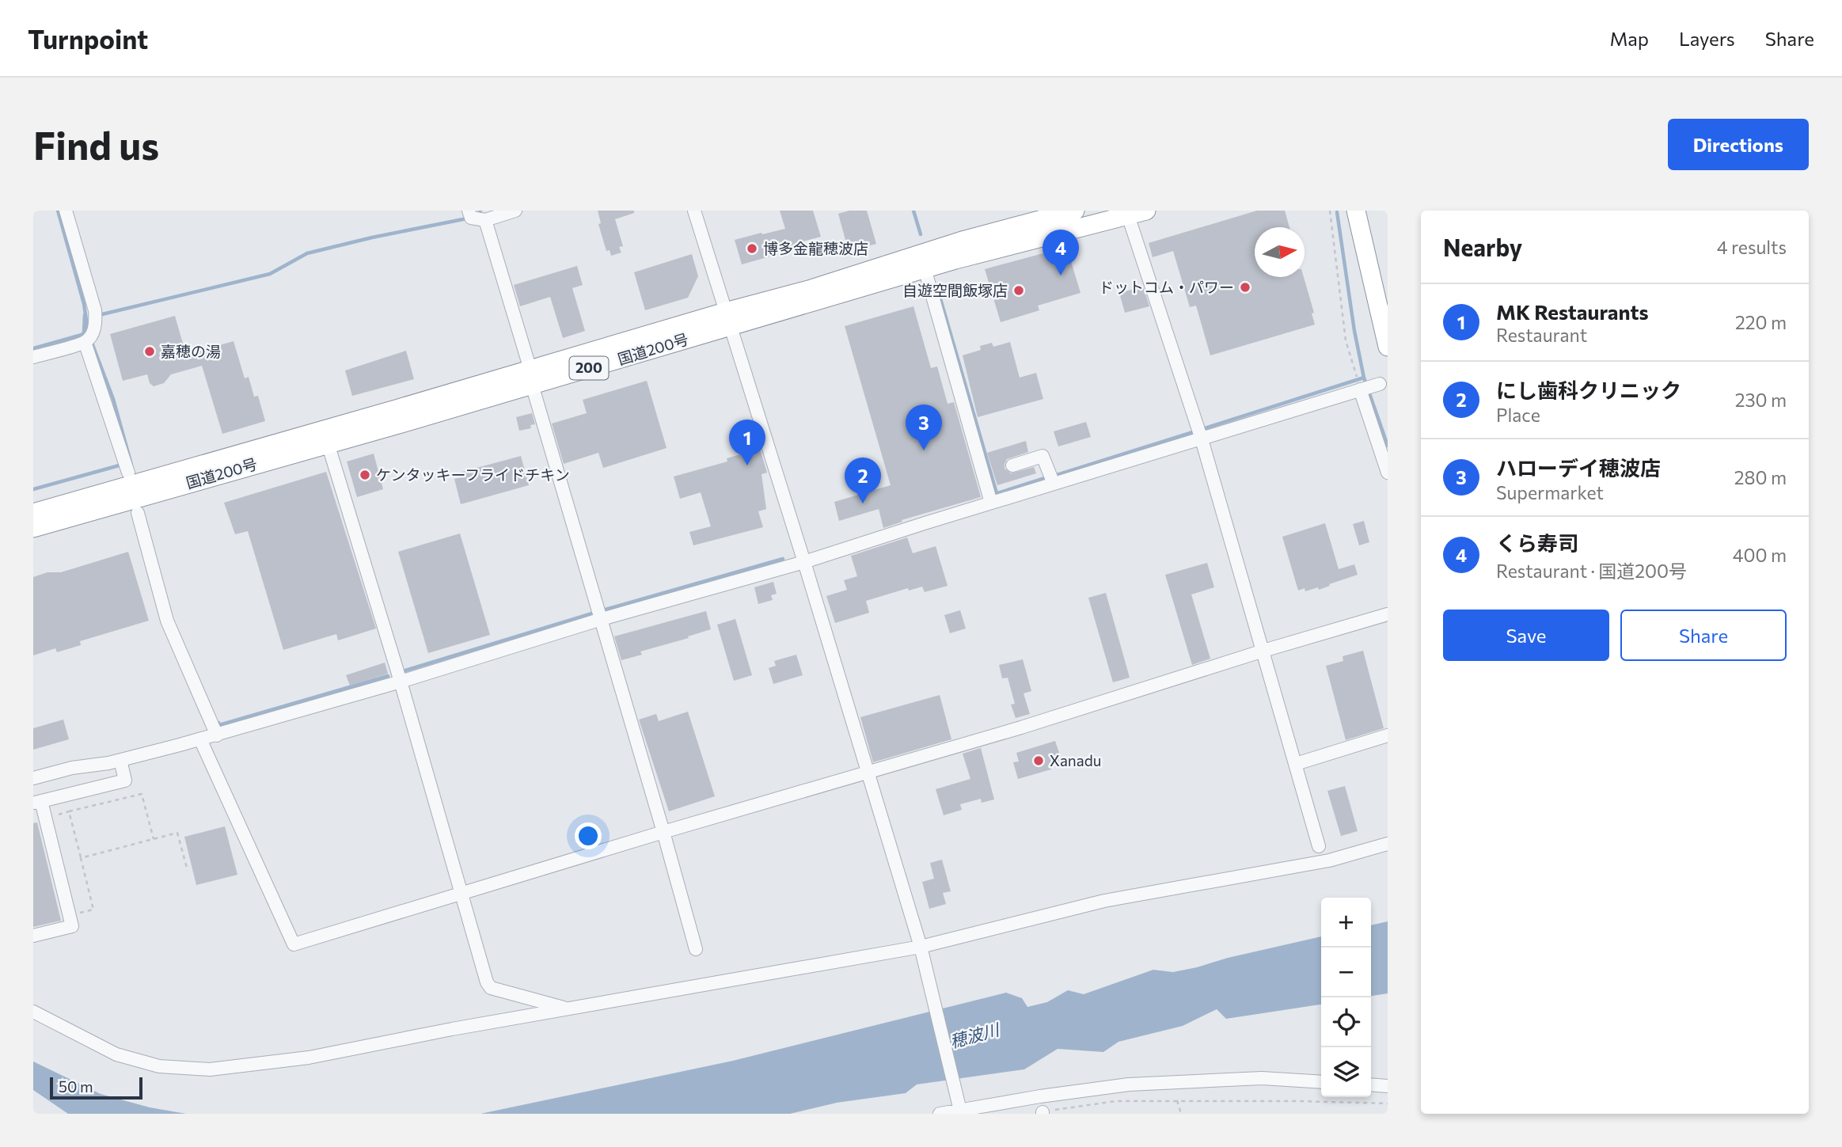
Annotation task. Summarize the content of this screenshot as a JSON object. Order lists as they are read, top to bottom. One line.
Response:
{"streets":{"highway":["国道200号","200"]},"water":["穂波川"],"places":["博多金龍穂波店","ドットコム・パワー","自遊空間飯塚店","嘉穂の湯","ケンタッキーフライドチキン","Xanadu"],"scale_bar":"50 m","north":"right","page":{"header":"Turnpoint","nav":["Map","Layers","Share"],"buttons":["Directions",["Save","Share"]],"title":"Find us","heading":["Nearby","4 results"],"pins":["4","3","1","2"],"list":[{"mark":"1","name":"MK Restaurants","note":"Restaurant","value":"220 m"},{"mark":"2","name":"にし歯科クリニック","note":"Place","value":"230 m"},{"mark":"3","name":"ハローデイ穂波店","note":"Supermarket","value":"280 m"},{"mark":"4","name":"くら寿司","note":"Restaurant · 国道200号","value":"400 m"}],"map_buttons":["+","−"],"scale":"50 m"}}
